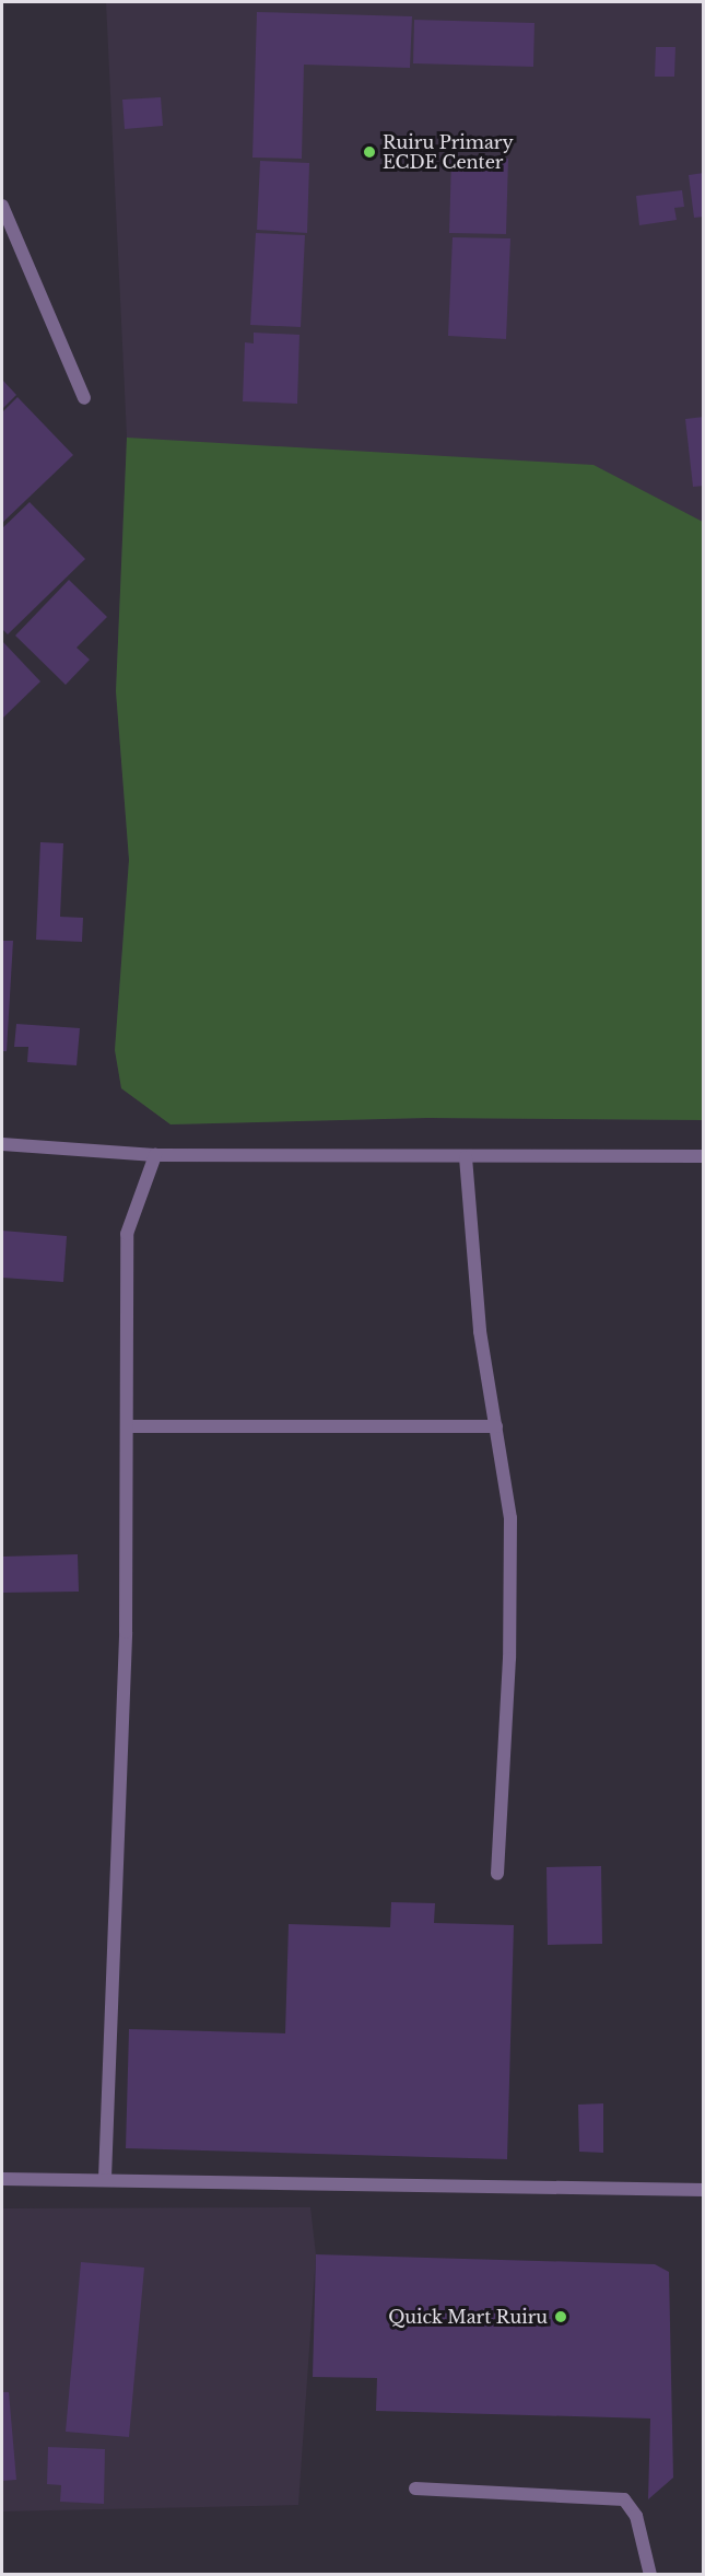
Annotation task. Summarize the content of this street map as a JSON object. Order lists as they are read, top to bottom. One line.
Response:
{"places":["Ruiru Primary ECDE Center","Quick Mart Ruiru"]}
